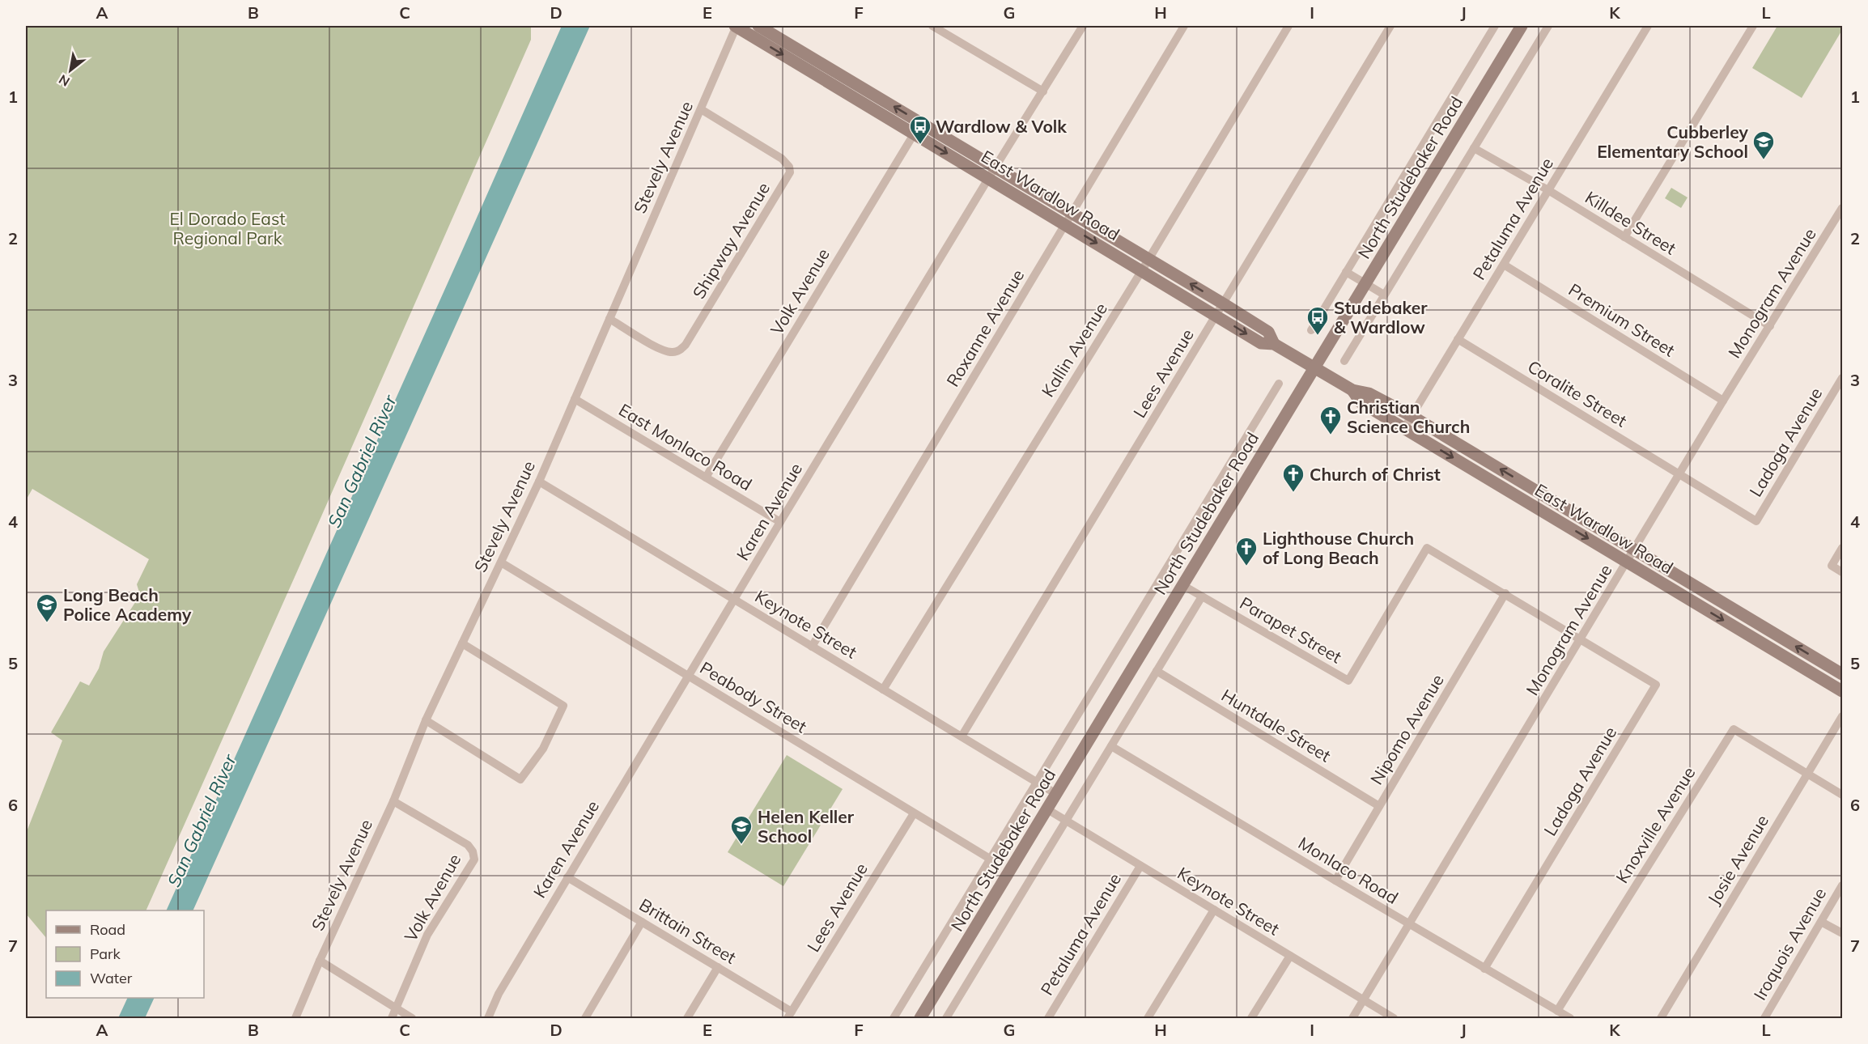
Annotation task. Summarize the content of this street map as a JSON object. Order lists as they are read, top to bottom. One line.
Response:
{"streets":{"main road":["North Studebaker Road","East Wardlow Road"],"street":["Stevely Avenue","Petaluma Avenue","Killdee Street","Shipway Avenue","Volk Avenue","Monogram Avenue","Premium Street","Roxanne Avenue","Kallin Avenue","Lees Avenue","Coralite Street","Ladoga Avenue","East Monlaco Road","Karen Avenue","Keynote Street","Parapet Street","Peabody Street","Huntdale Street","Nipomo Avenue","Knoxville Avenue","Josie Avenue","Monlaco Road","Brittain Street","Iroquois Avenue"]},"crossings":[["Stevely Avenue","East Wardlow Road"],["Stevely Avenue","Shipway Avenue"],["Stevely Avenue","Volk Avenue"],["Stevely Avenue","East Monlaco Road"],["Stevely Avenue","Keynote Street"],["Stevely Avenue","Peabody Street"],["North Studebaker Road","East Wardlow Road"],["North Studebaker Road","Keynote Street"],["North Studebaker Road","Parapet Street"],["North Studebaker Road","Peabody Street"],["East Wardlow Road","Petaluma Avenue"],["East Wardlow Road","Volk Avenue"],["East Wardlow Road","Monogram Avenue"],["East Wardlow Road","Roxanne Avenue"],["East Wardlow Road","Kallin Avenue"],["East Wardlow Road","Lees Avenue"],["East Wardlow Road","Karen Avenue"],["Petaluma Avenue","Killdee Street"],["Petaluma Avenue","Premium Street"],["Petaluma Avenue","Coralite Street"],["Petaluma Avenue","Keynote Street"],["Killdee Street","Monogram Avenue"],["Volk Avenue","East Monlaco Road"],["Monogram Avenue","Premium Street"],["Monogram Avenue","Coralite Street"],["Monogram Avenue","Ladoga Avenue"],["Monogram Avenue","Keynote Street"],["Monogram Avenue","Parapet Street"],["Monogram Avenue","Monlaco Road"],["Roxanne Avenue","Keynote Street"],["Kallin Avenue","Keynote Street"],["Lees Avenue","Keynote Street"],["Lees Avenue","Peabody Street"],["Lees Avenue","Brittain Street"],["Coralite Street","Ladoga Avenue"],["Ladoga Avenue","Parapet Street"],["Ladoga Avenue","Monlaco Road"],["East Monlaco Road","Karen Avenue"],["Karen Avenue","Keynote Street"],["Karen Avenue","Peabody Street"],["Karen Avenue","Brittain Street"],["Parapet Street","Nipomo Avenue"],["Huntdale Street","Nipomo Avenue"],["Nipomo Avenue","Monlaco Road"],["Knoxville Avenue","Josie Avenue"],["Knoxville Avenue","Monlaco Road"]],"water":["San Gabriel River"],"parks":["El Dorado East Regional Park"],"places":{"bus stop":["Wardlow & Volk","Studebaker & Wardlow"],"school or university":["Cubberley Elementary School","Long Beach Police Academy","Helen Keller School"],"church":["Christian Science Church","Church of Christ","Lighthouse Church of Long Beach"]},"legend":["Road","Park","Water"],"north":"bottom left","grid":{"columns":["A","B","C","D","E","F","G","H","I","J","K","L"],"rows":["1","2","3","4","5","6","7"]}}
